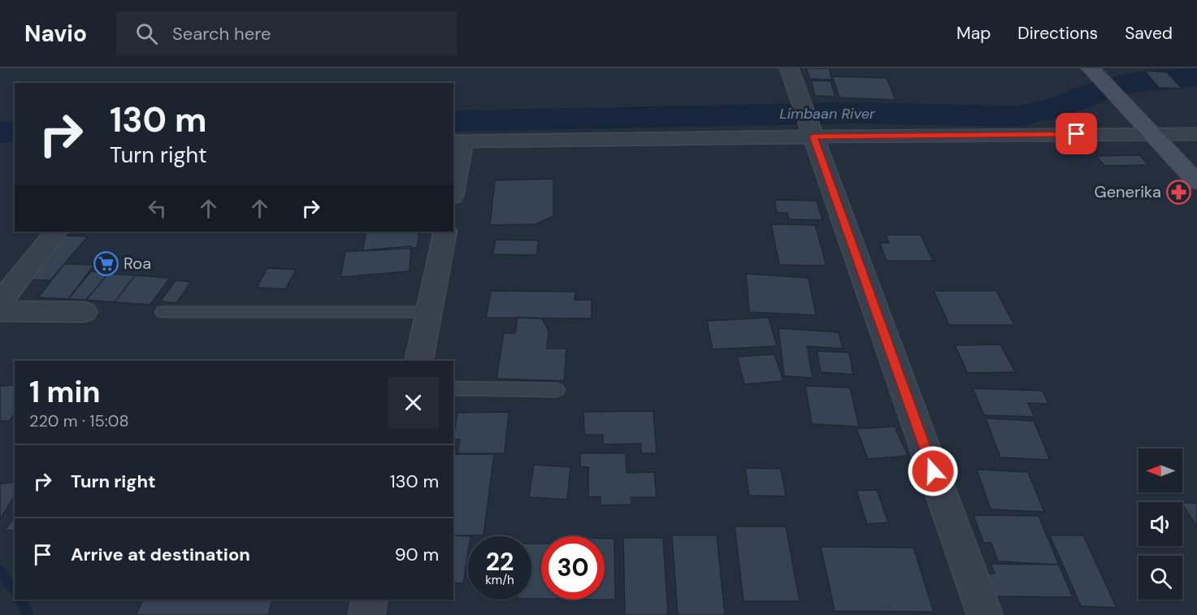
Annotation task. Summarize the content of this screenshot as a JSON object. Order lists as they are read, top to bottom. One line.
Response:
{"water":["Limbaan River"],"places":{"pharmacy":["Generika"],"supermarket":["Roa"]},"north":"left","page":{"header":"Navio","search":"Search here","nav":["Map","Directions","Saved"],"turn":["130 m","Turn right"],"heading":["1 min","220 m · 15:08"],"list":[{"name":"Turn right","value":"130 m"},{"name":"Arrive at destination","value":"90 m"}],"speed":"22 km/h","limit":"30"}}
